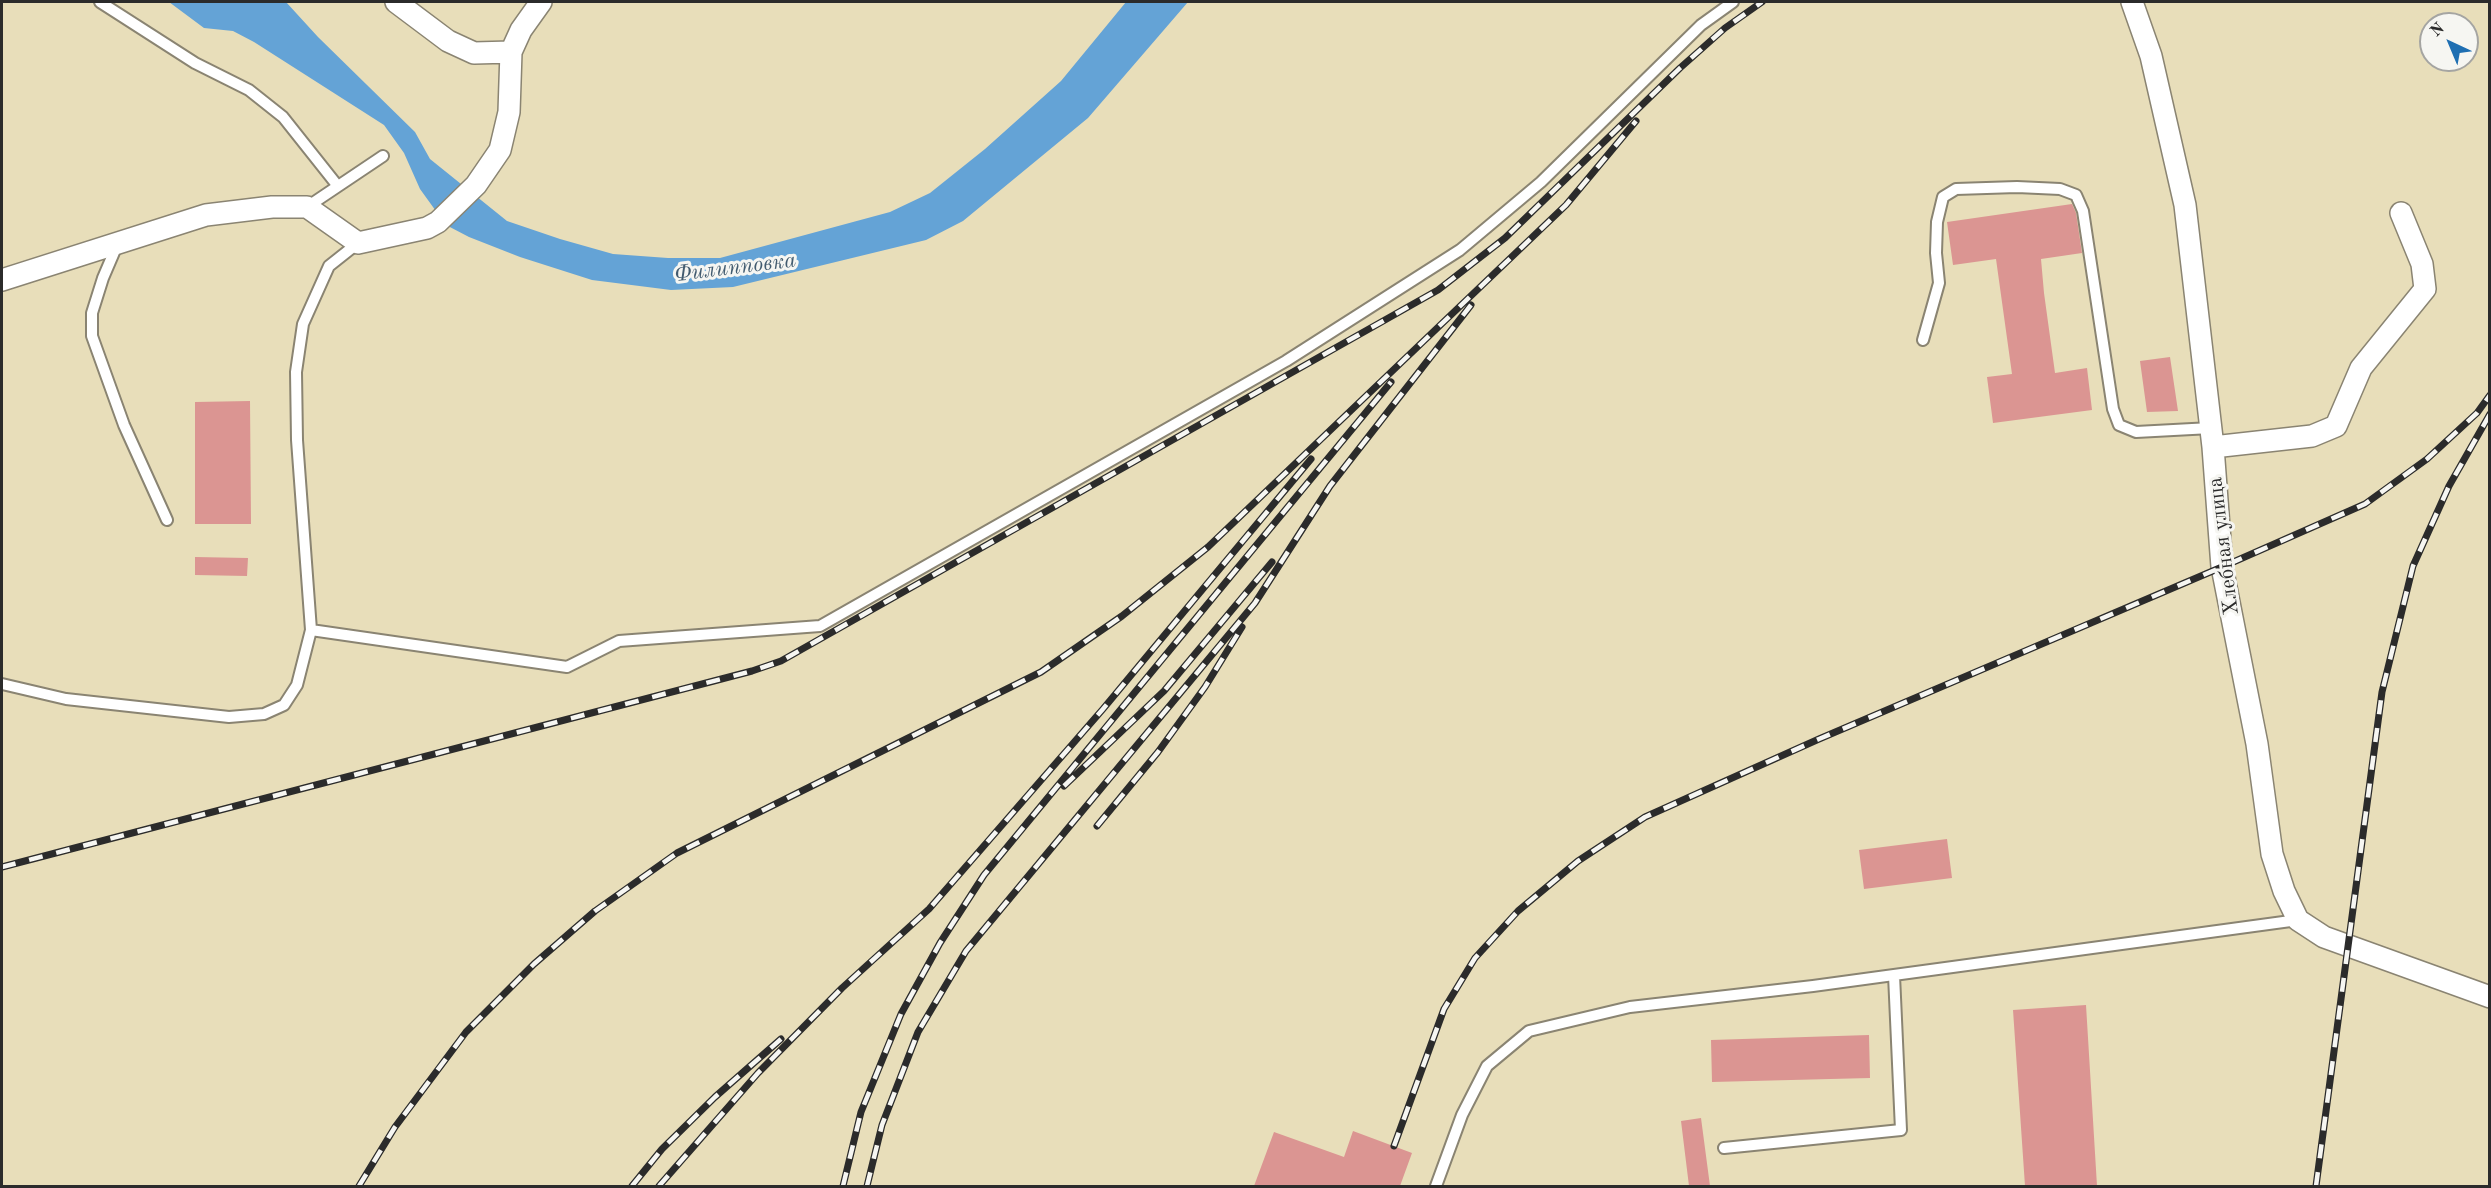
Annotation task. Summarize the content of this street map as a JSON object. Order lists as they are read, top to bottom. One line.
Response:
{"streets":{"street":["Хлебная улица"]},"water":["Филипповка"],"north":"top left"}
